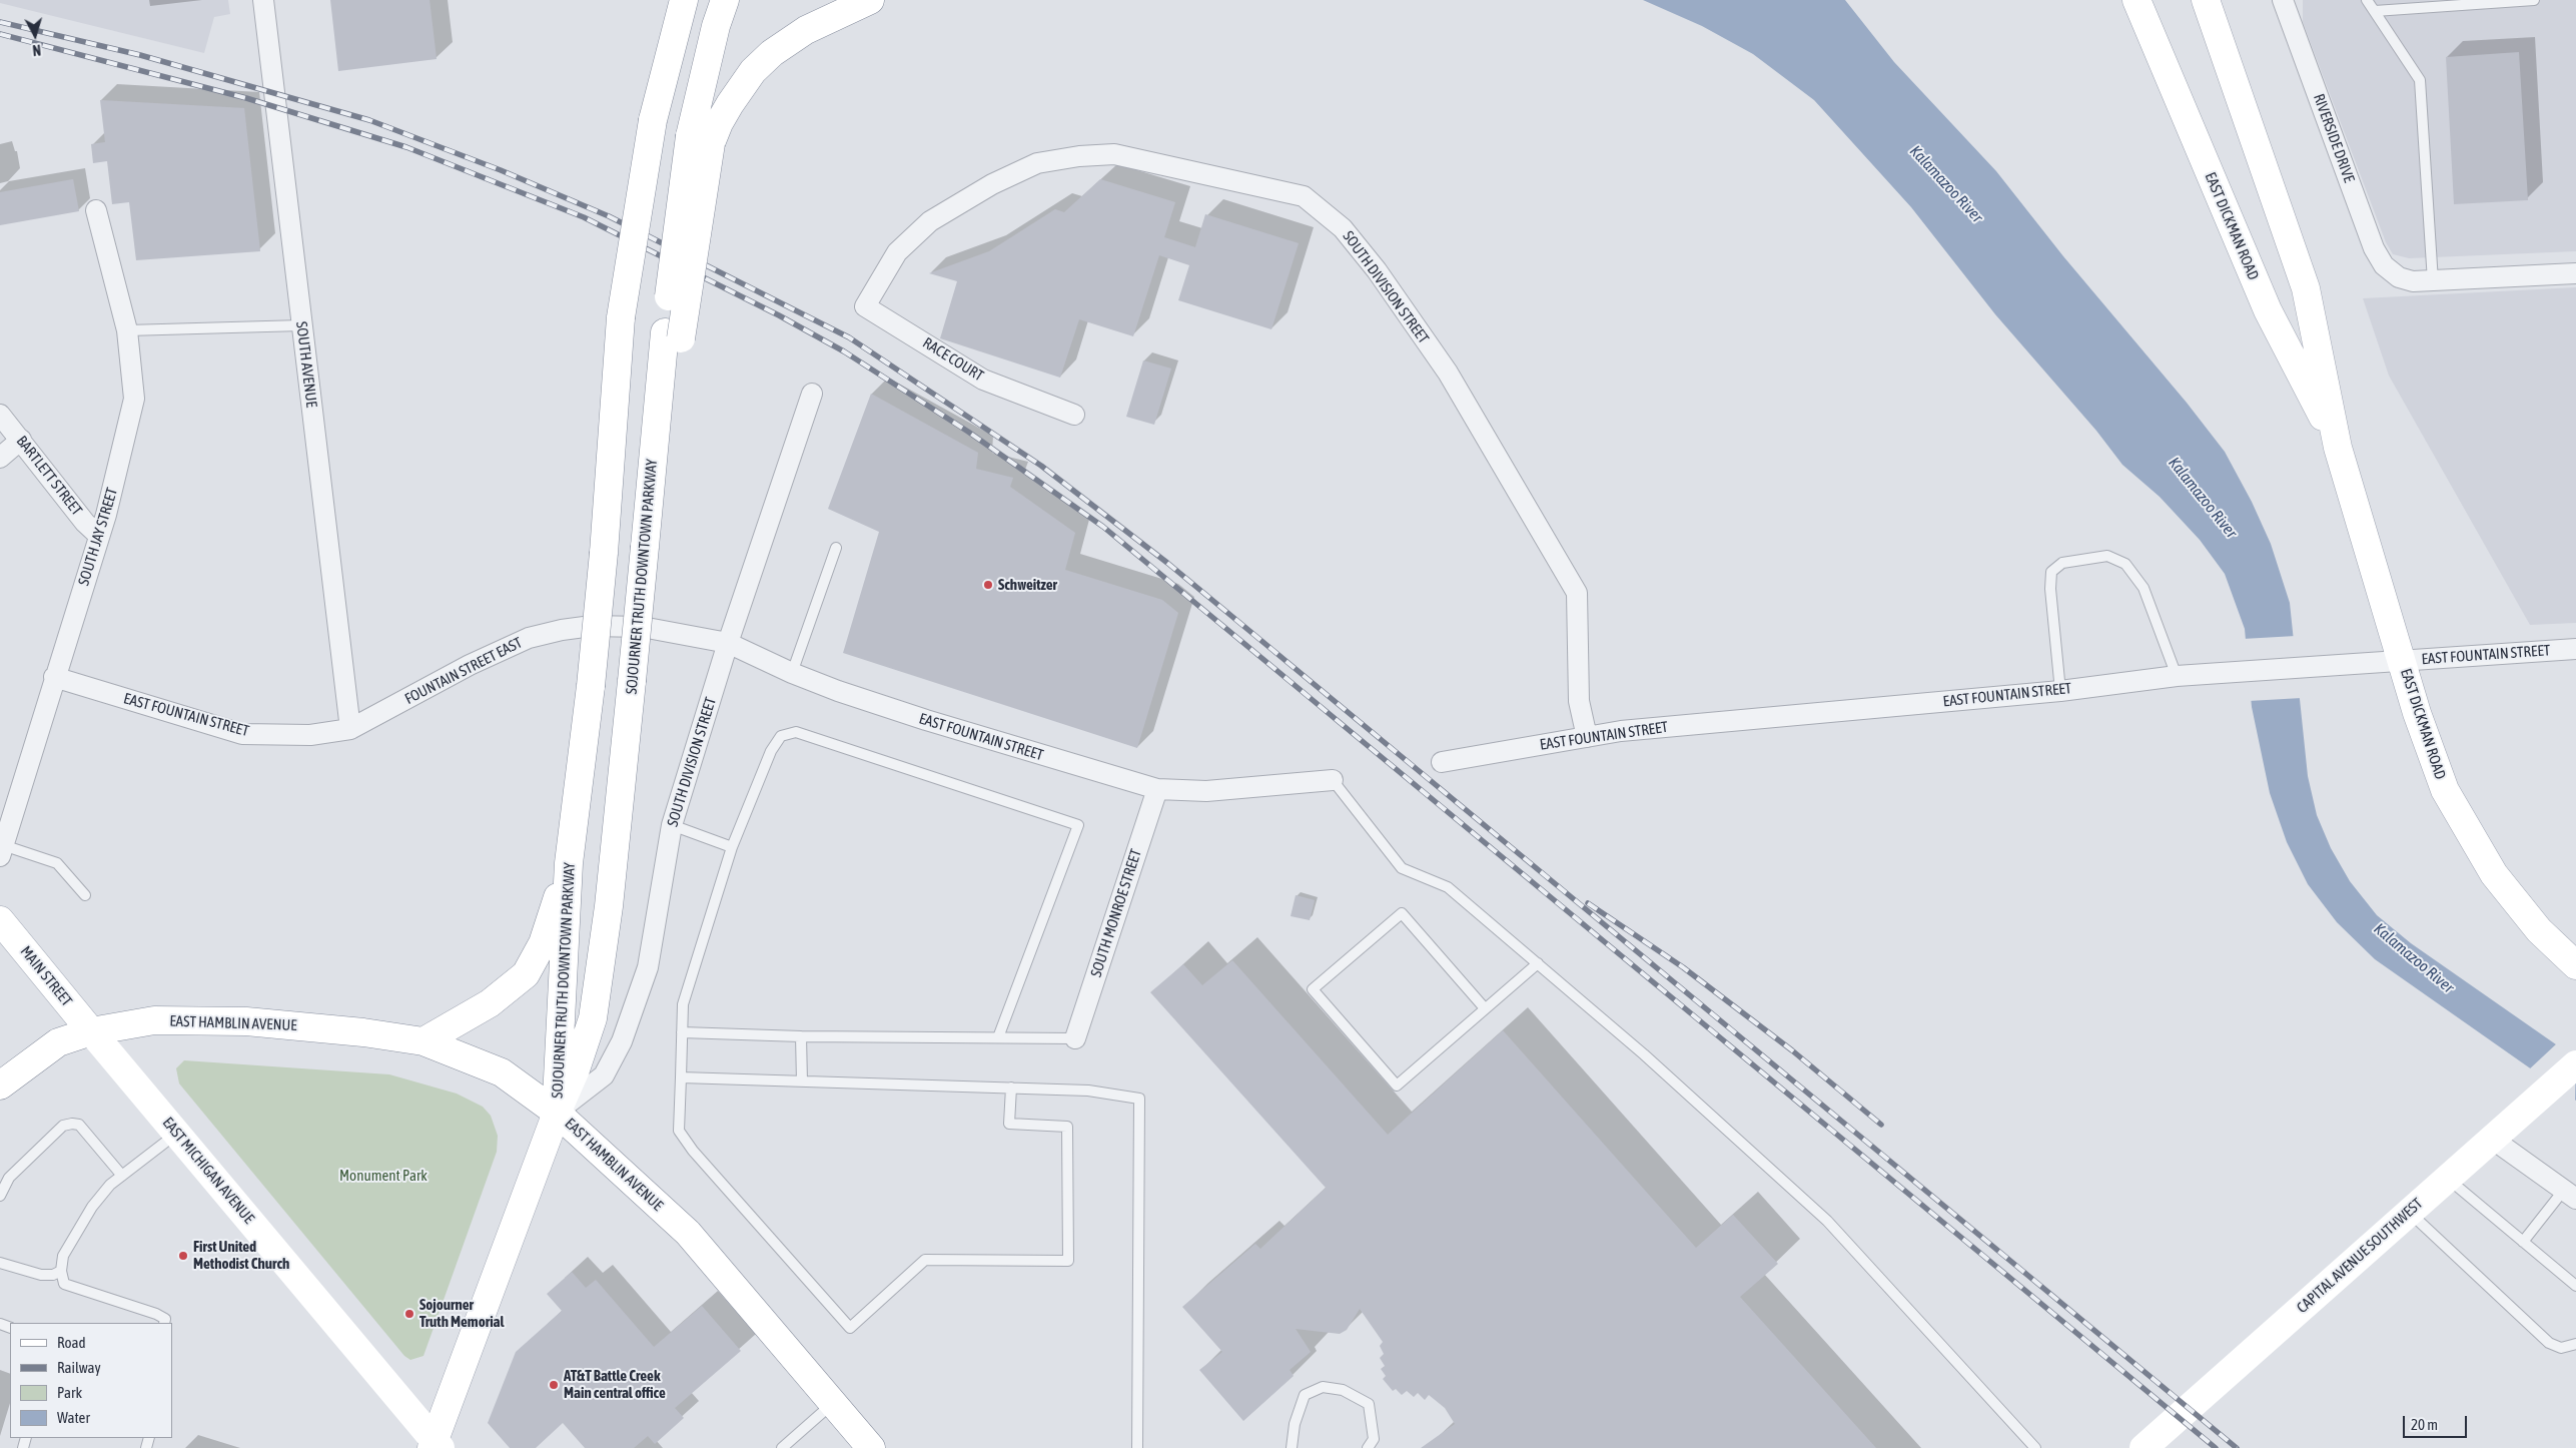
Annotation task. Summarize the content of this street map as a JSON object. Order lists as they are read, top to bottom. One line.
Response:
{"streets":{"main road":["EAST DICKMAN ROAD","SOJOURNER TRUTH DOWNTOWN PARKWAY","MAIN STREET","EAST HAMBLIN AVENUE","EAST MICHIGAN AVENUE","CAPITAL AVENUE SOUTHWEST"],"street":["RIVERSIDE DRIVE","SOUTH DIVISION STREET","RACE COURT","SOUTH AVENUE","BARTLETT STREET","SOUTH JAY STREET","EAST FOUNTAIN STREET","FOUNTAIN STREET EAST","SOUTH MONROE STREET"]},"crossings":[["EAST DICKMAN ROAD","EAST FOUNTAIN STREET"],["SOUTH DIVISION STREET","RACE COURT"],["SOUTH DIVISION STREET","SOJOURNER TRUTH DOWNTOWN PARKWAY"],["SOUTH DIVISION STREET","EAST FOUNTAIN STREET"],["SOUTH DIVISION STREET","EAST HAMBLIN AVENUE"],["SOUTH AVENUE","EAST FOUNTAIN STREET"],["SOUTH AVENUE","FOUNTAIN STREET EAST"],["BARTLETT STREET","SOUTH JAY STREET"],["SOUTH JAY STREET","EAST FOUNTAIN STREET"],["SOJOURNER TRUTH DOWNTOWN PARKWAY","EAST HAMBLIN AVENUE"],["EAST FOUNTAIN STREET","FOUNTAIN STREET EAST"],["EAST FOUNTAIN STREET","SOUTH MONROE STREET"],["MAIN STREET","EAST HAMBLIN AVENUE"],["MAIN STREET","EAST MICHIGAN AVENUE"],["EAST HAMBLIN AVENUE","EAST MICHIGAN AVENUE"]],"water":["Kalamazoo River"],"parks":["Monument Park"],"places":["Schweitzer","First United Methodist Church","Sojourner Truth Memorial","AT&T Battle Creek Main central office"],"legend":["Road","Railway","Park","Water"],"scale_bar":"20 m","north":"bottom"}
